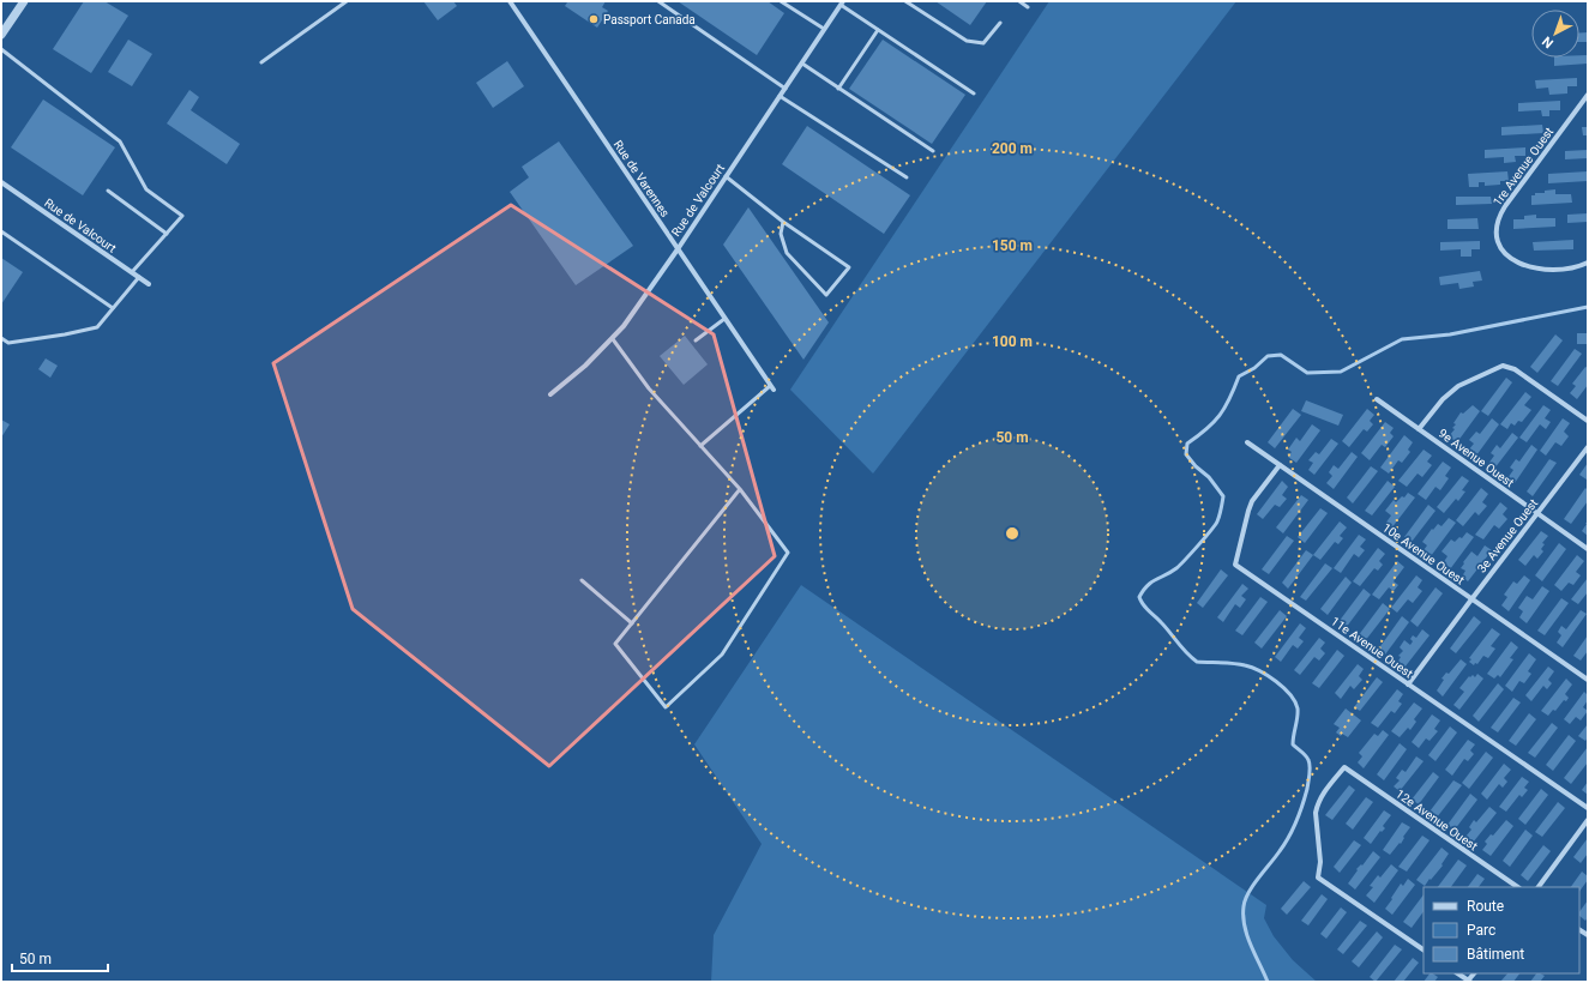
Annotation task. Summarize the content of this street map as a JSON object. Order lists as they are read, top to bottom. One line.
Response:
{"streets":{"street":["1re Avenue Ouest","Rue de Varennes","Rue de Valcourt","9e Avenue Ouest","3e Avenue Ouest","10e Avenue Ouest","11e Avenue Ouest","12e Avenue Ouest"]},"crossings":[["Rue de Varennes","Rue de Valcourt"],["9e Avenue Ouest","3e Avenue Ouest"],["3e Avenue Ouest","10e Avenue Ouest"],["3e Avenue Ouest","11e Avenue Ouest"],["10e Avenue Ouest","11e Avenue Ouest"]],"places":["Passport Canada"],"legend":["Route","Parc","Bâtiment"],"scale_bar":"50 m","north":"bottom left","rings":["200 m","150 m","100 m","50 m"]}
